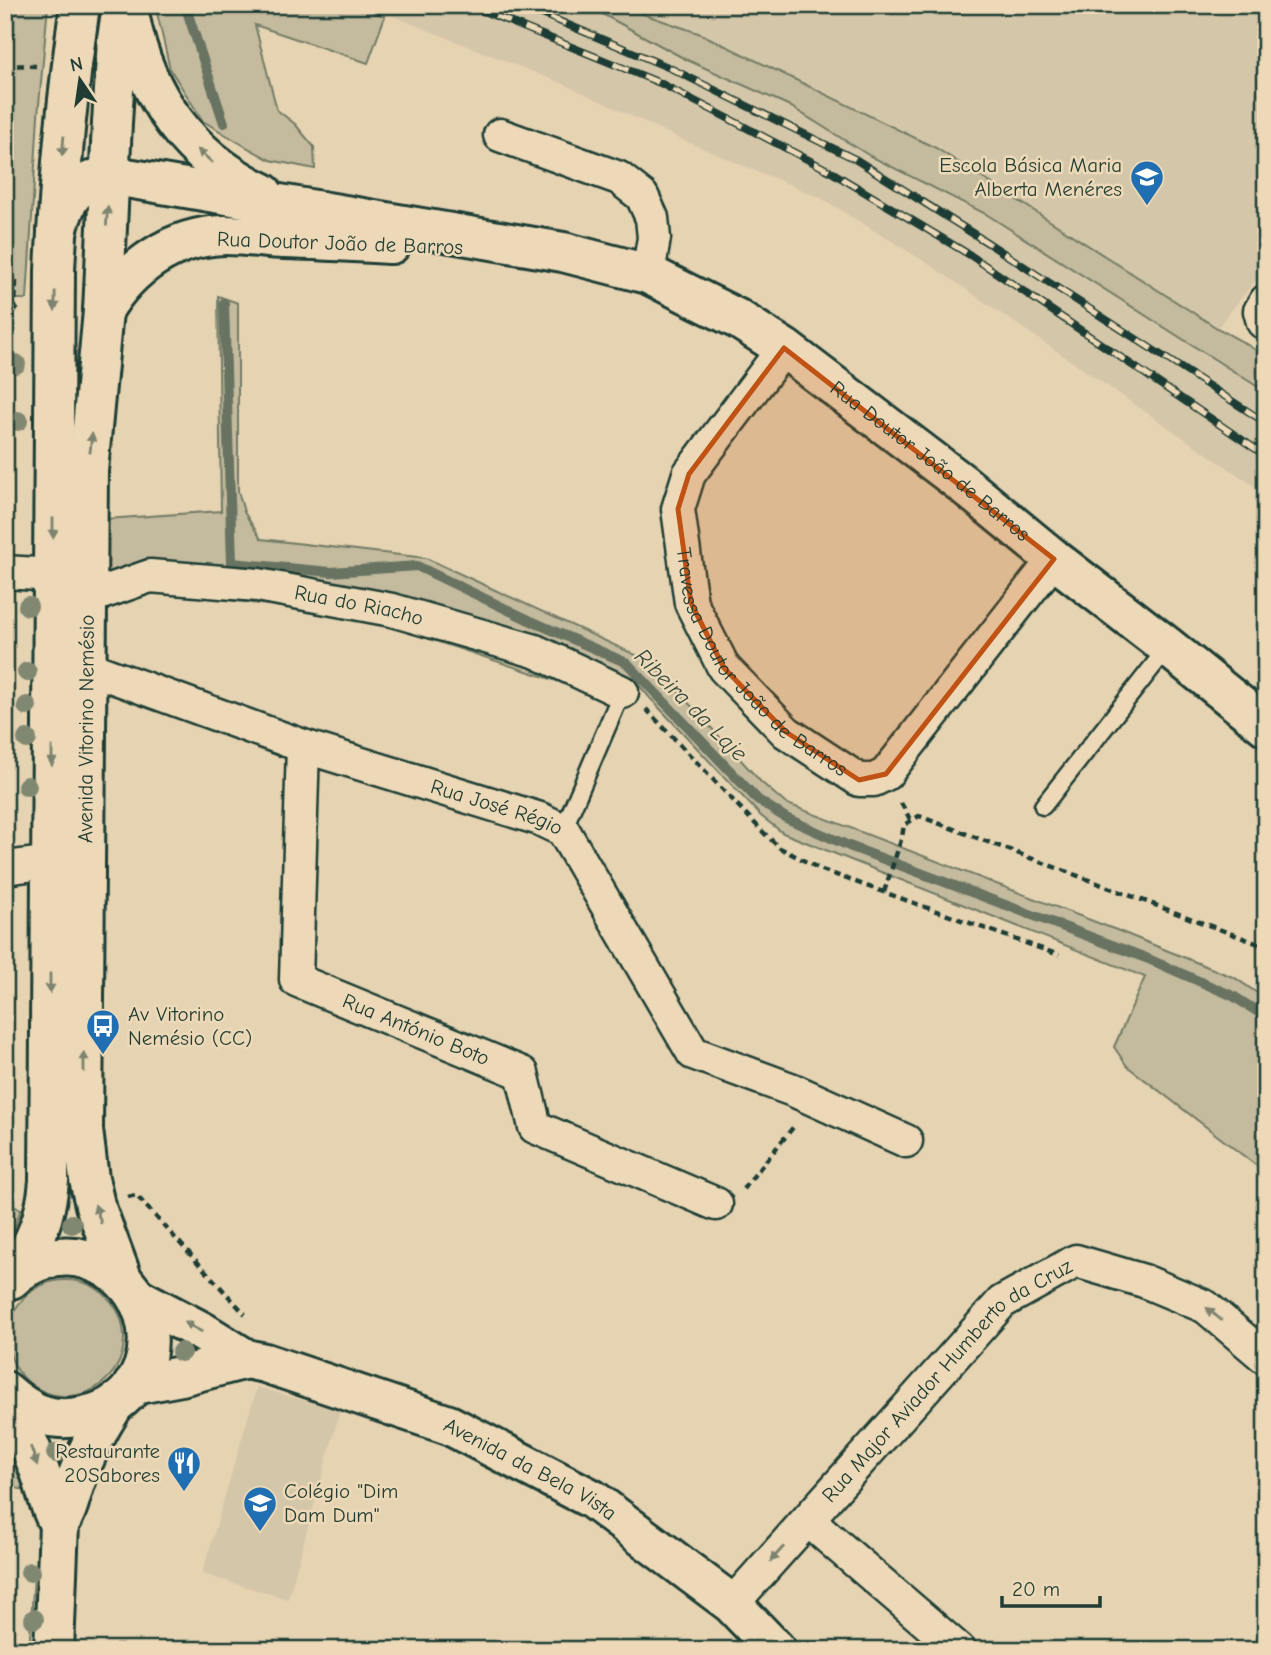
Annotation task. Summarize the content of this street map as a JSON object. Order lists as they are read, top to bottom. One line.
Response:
{"streets":{"street":["Rua Doutor João de Barros","Rua do Riacho","Travessa Doutor João de Barros","Avenida Vitorino Nemésio","Rua José Régio","Rua António Boto","Rua Major Aviador Humberto da Cruz","Avenida da Bela Vista"]},"crossings":[["Rua Doutor João de Barros","Travessa Doutor João de Barros"],["Rua Doutor João de Barros","Avenida Vitorino Nemésio"],["Rua do Riacho","Avenida Vitorino Nemésio"],["Avenida Vitorino Nemésio","Rua José Régio"],["Avenida Vitorino Nemésio","Avenida da Bela Vista"],["Rua José Régio","Rua António Boto"],["Rua Major Aviador Humberto da Cruz","Avenida da Bela Vista"]],"one_way":["Rua Major Aviador Humberto da Cruz"],"water":["Ribeira da Laje"],"places":{"school or university":["Escola Básica Maria Alberta Menéres","Colégio \"Dim Dam Dum\""],"bus stop":["Av Vitorino Nemésio (CC)"],"restaurant":["Restaurante 20Sabores"]},"scale_bar":"20 m","north":"top"}
